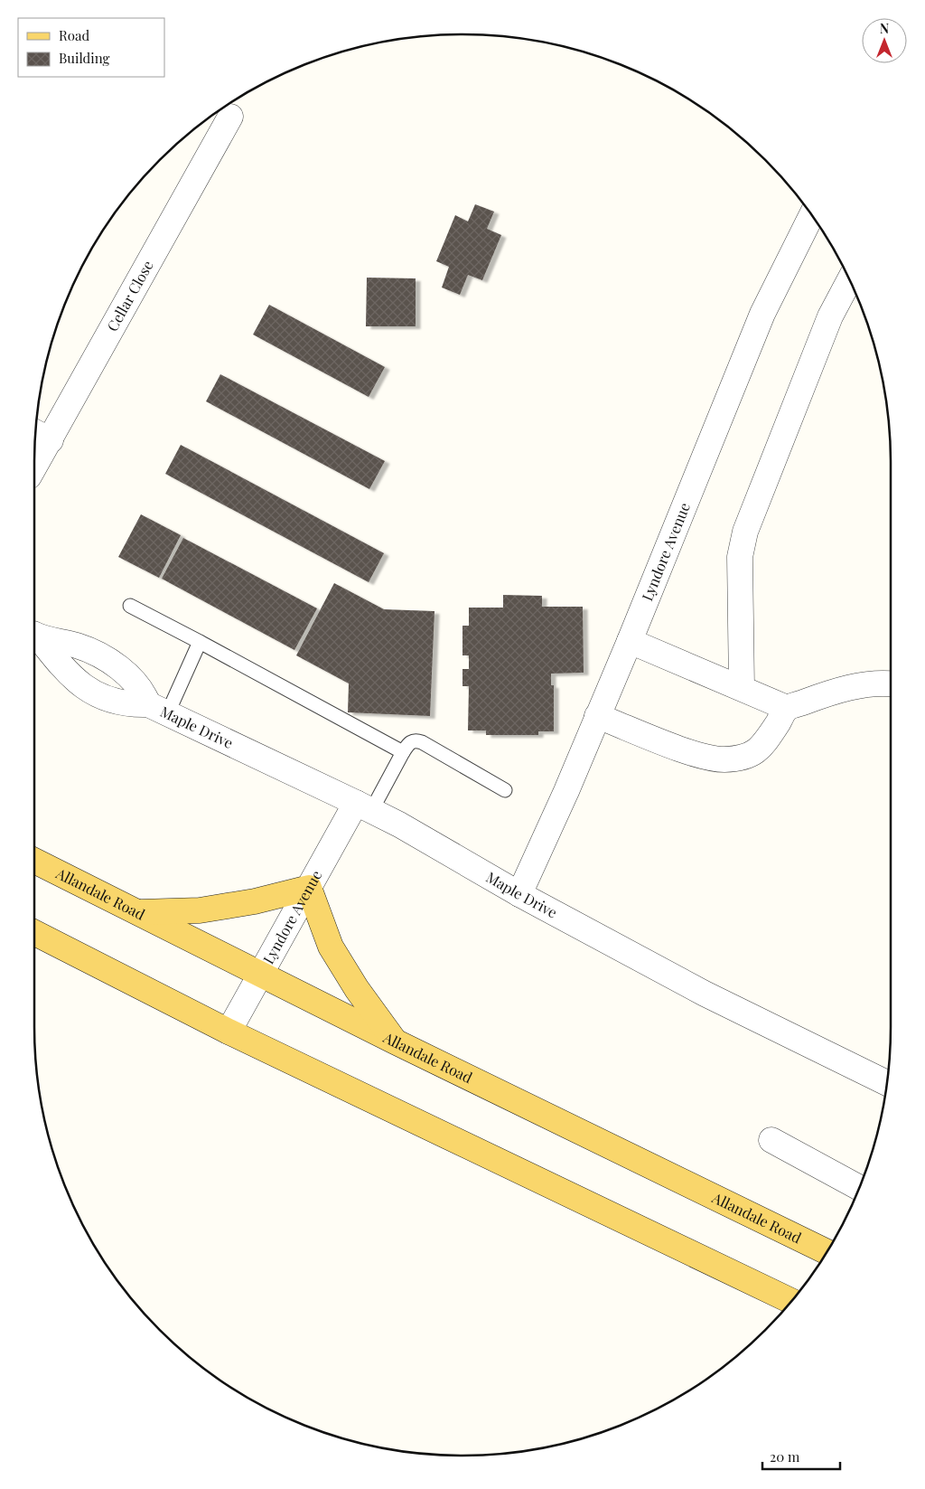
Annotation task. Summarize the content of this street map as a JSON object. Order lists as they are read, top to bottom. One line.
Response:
{"streets":{"main road":["Allandale Road"],"street":["Cellar Close","Lyndore Avenue","Maple Drive"]},"crossings":[["Lyndore Avenue","Maple Drive"],["Lyndore Avenue","Allandale Road"]],"legend":["Road","Building"],"scale_bar":"20 m","north":"top"}
